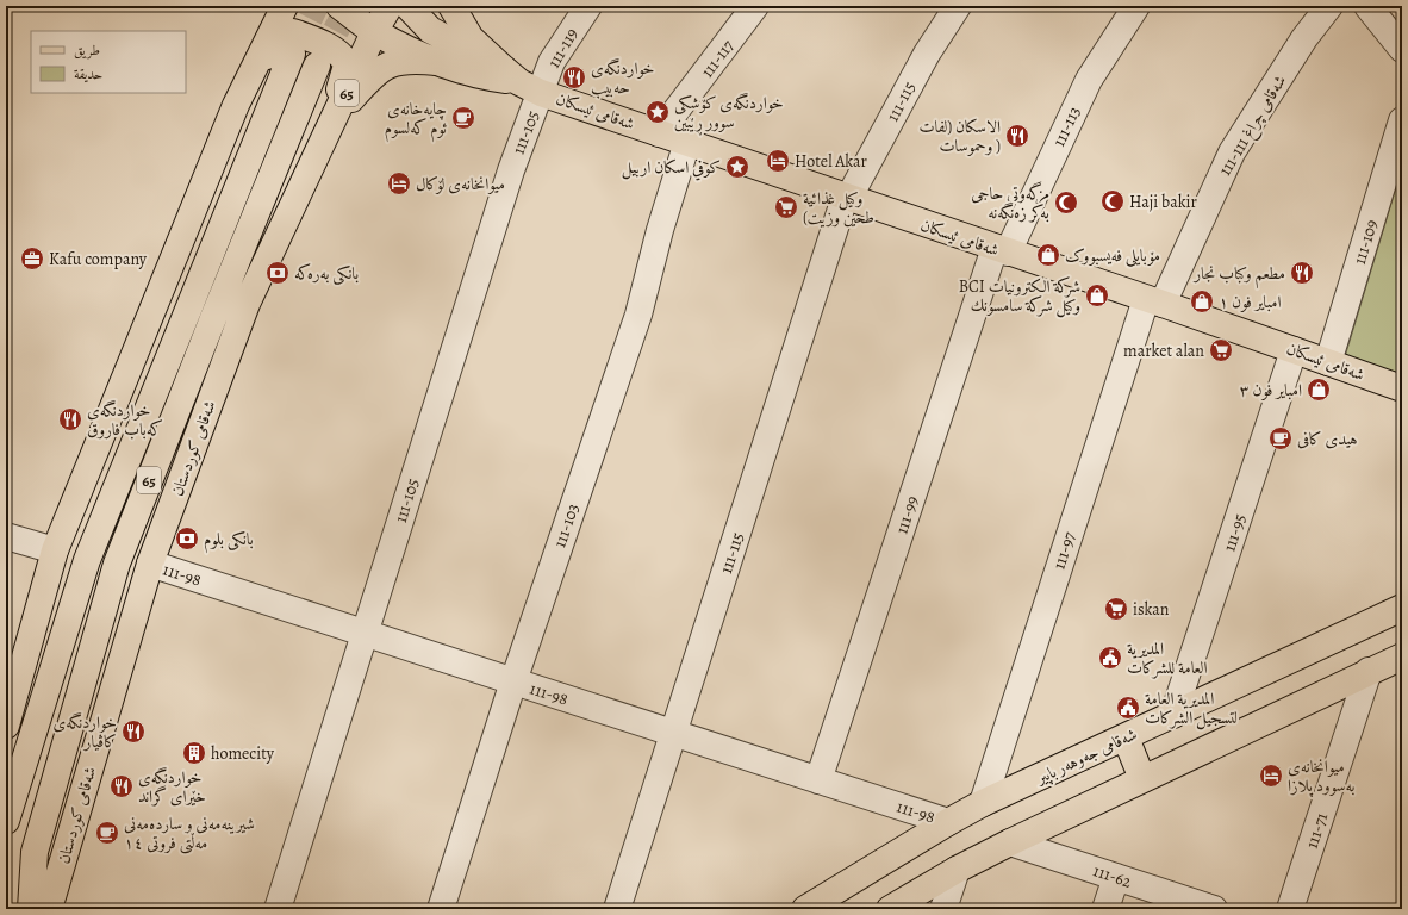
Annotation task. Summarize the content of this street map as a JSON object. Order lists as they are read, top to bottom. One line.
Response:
{"streets":{"main road":["65","شەقامی ئیسکان","شەقامی کوردستان","شەقامی جەوهەر باپیر"],"street":["111-119","111-117","111-115","شەقامی چراغ 111-111","111-113","111-105","111-109","111-99","111-103","111-95","111-97","111-98","111-71","111-62"]},"crossings":[["111-119","شەقامی ئیسکان"],["111-119","111-105"],["111-117","شەقامی ئیسکان"],["111-115","شەقامی ئیسکان"],["111-115","111-98"],["شەقامی ئیسکان","شەقامی چراغ 111-111"],["شەقامی ئیسکان","111-113"],["شەقامی ئیسکان","111-105"],["شەقامی ئیسکان","111-109"],["شەقامی ئیسکان","شەقامی کوردستان"],["شەقامی ئیسکان","111-99"],["شەقامی ئیسکان","111-103"],["شەقامی ئیسکان","111-95"],["شەقامی ئیسکان","111-97"],["شەقامی چراغ 111-111","111-97"],["111-113","111-99"],["111-105","111-98"],["شەقامی کوردستان","111-98"],["111-99","111-98"],["111-103","111-98"],["111-95","شەقامی جەوهەر باپیر"],["111-97","شەقامی جەوهەر باپیر"],["111-98","شەقامی جەوهەر باپیر"]],"places":{"restaurant":["خواردنگەی حەبیب","الاسكان (لفات وحموسات )","مطعم وكباب نجار","خواردنگەی کەباب فاروق","خواردنگەی کاڤیار","خواردنگەی خێرای گراند"],"place":["خواردنگەی کۆشکی سوور ڕێبین","كوفي اسكان اربيل"],"cafe":["چایەخانەی ئوم کەلسوم","هیدی کافی","شیرینەمەنی و ساردەمەنی مەڵتی فروتی ١٤"],"hotel":["Hotel Akar","میوانخانەی لۆکال","میوانخانەی بەسوود پلازا"],"mosque":["Haji bakir","مزگەوتی حاجی بەکر زەنگەنە"],"supermarket":["وكيل غذائية (طحين وزيت","market alan","iskan"],"shop":["مۆبایلی فەیسبووک","BCI شركة الكترونيات وكيل شركة سامسونك","امباير فون ١","امباير فون ٣"],"office":["Kafu company"],"bank":["بانکی بەرەکە","بانکی بلوم"],"public building":["المديرية العامة للشركات","المديرية العامة لتسجيل الشركات"],"building":["homecity"]},"legend":["طريق","حديقة"]}
